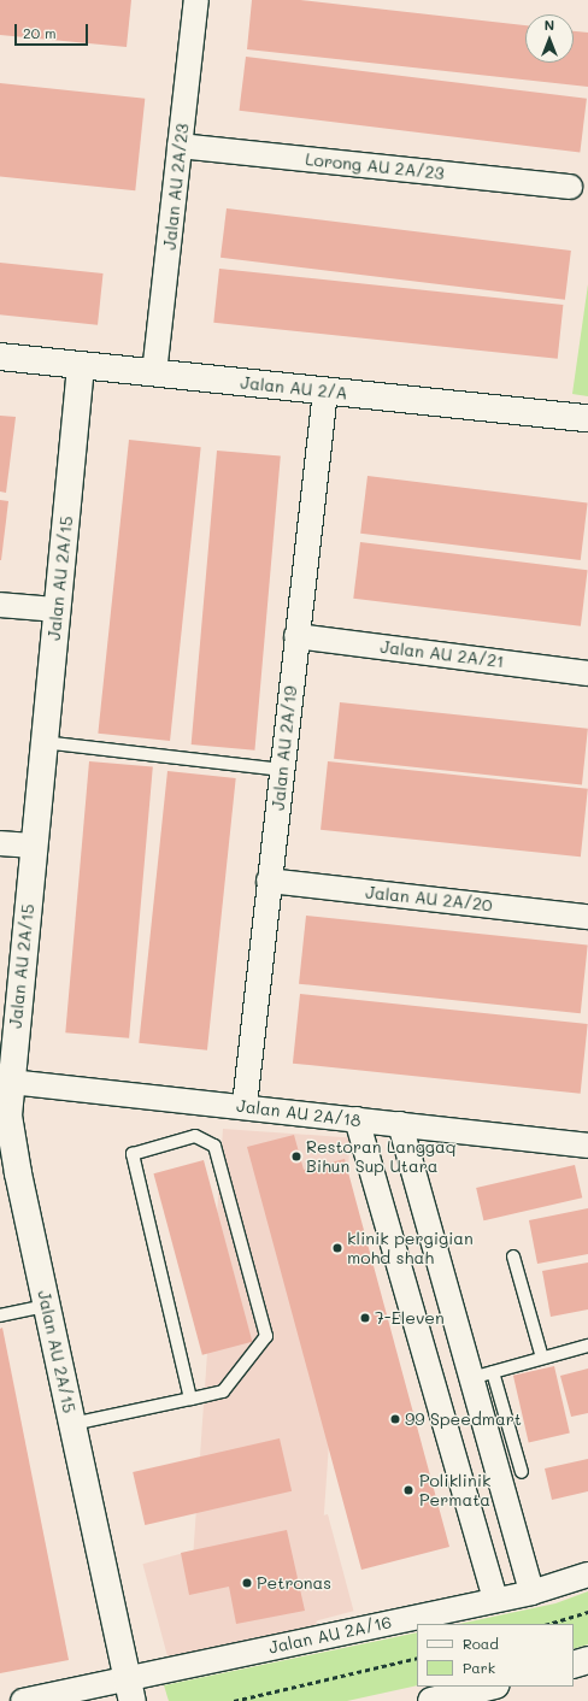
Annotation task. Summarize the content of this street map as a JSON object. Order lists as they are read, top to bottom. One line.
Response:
{"streets":{"street":["Lorong AU 2A/23","Jalan AU 2A/23","Jalan AU 2/A","Jalan AU 2A/15","Jalan AU 2A/21","Jalan AU 2A/19","Jalan AU 2A/20","Jalan AU 2A/18","Jalan AU 2A/16"]},"crossings":[["Lorong AU 2A/23","Jalan AU 2A/23"],["Jalan AU 2A/23","Jalan AU 2/A"],["Jalan AU 2/A","Jalan AU 2A/15"],["Jalan AU 2/A","Jalan AU 2A/19"],["Jalan AU 2A/15","Jalan AU 2A/18"],["Jalan AU 2A/15","Jalan AU 2A/16"],["Jalan AU 2A/21","Jalan AU 2A/19"],["Jalan AU 2A/19","Jalan AU 2A/20"],["Jalan AU 2A/19","Jalan AU 2A/18"]],"places":["Restoran Langgaq Bihun Sup Utara","klinik pergigian mohd shah","7-Eleven","99 Speedmart","Poliklinik Permata","Petronas"],"legend":["Road","Park"],"scale_bar":"20 m","north":"top"}
